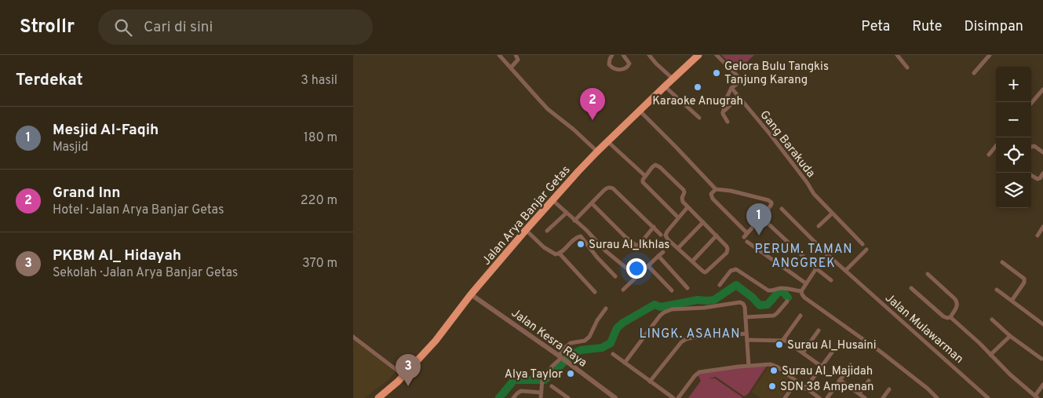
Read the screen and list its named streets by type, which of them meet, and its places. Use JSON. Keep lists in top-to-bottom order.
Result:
{
  "streets": {
    "highway": ["Jalan Arya Banjar Getas"],
    "street": ["Gang Barakuda", "Jalan Mulawarman", "Jalan Kesra Raya"]
  },
  "crossings": [
    ["Jalan Arya Banjar Getas", "Jalan Kesra Raya"]
  ],
  "districts": ["PERUM. TAMAN ANGGREK", "LINGK. ASAHAN"],
  "places": [
    "Gelora Bulu Tangkis Tanjung Karang",
    "Karaoke Anugrah",
    "Surau Al_Ikhlas",
    "Surau Al_Husaini",
    "Surau Al_Majidah",
    "Alya Taylor",
    "SDN 38 Ampenan"
  ],
  "page": {
    "header": "Strollr",
    "search": "Cari di sini",
    "nav": ["Peta", "Rute", "Disimpan"],
    "heading": ["Terdekat", "3 hasil"],
    "map_buttons": ["+", "−"],
    "pins": ["2", "1", "3"],
    "list": [
      {
        "mark": "1",
        "name": "Mesjid Al-Faqih",
        "note": "Masjid",
        "value": "180 m"
      },
      {
        "mark": "2",
        "name": "Grand Inn",
        "note": "Hotel · Jalan Arya Banjar Getas",
        "value": "220 m"
      },
      {
        "mark": "3",
        "name": "PKBM Al_ Hidayah",
        "note": "Sekolah · Jalan Arya Banjar Getas",
        "value": "370 m"
      }
    ]
  }
}
